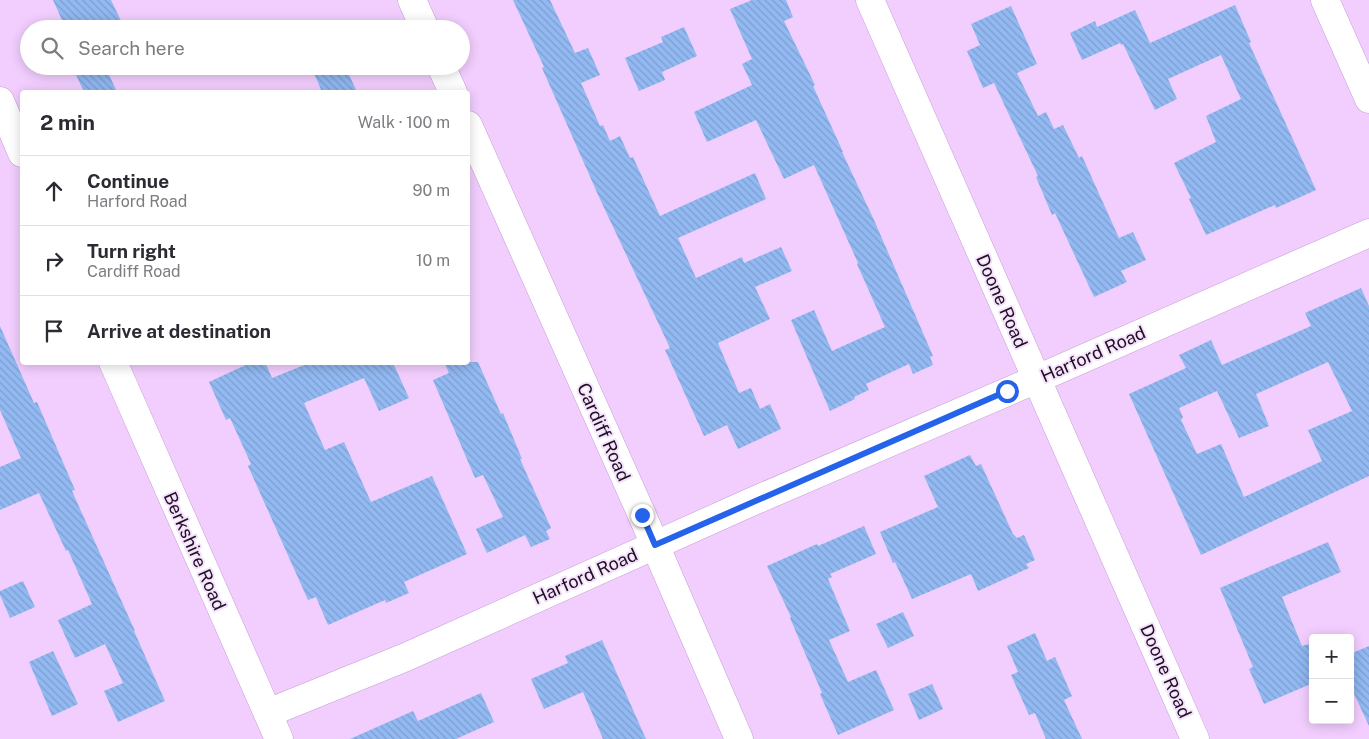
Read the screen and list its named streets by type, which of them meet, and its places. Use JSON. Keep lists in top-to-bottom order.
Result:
{
  "streets": {
    "street": [
      "Doone Road",
      "Harford Road",
      "Cardiff Road",
      "Berkshire Road"
    ]
  },
  "crossings": [
    ["Doone Road", "Harford Road"],
    ["Harford Road", "Cardiff Road"],
    ["Harford Road", "Berkshire Road"]
  ],
  "page": {
    "search": "Search here",
    "heading": ["2 min", "Walk · 100 m"],
    "list": [
      ["Continue", "Harford Road", "90 m"],
      ["Turn right", "Cardiff Road", "10 m"],
      "Arrive at destination"
    ],
    "map_buttons": ["+", "−"]
  }
}
